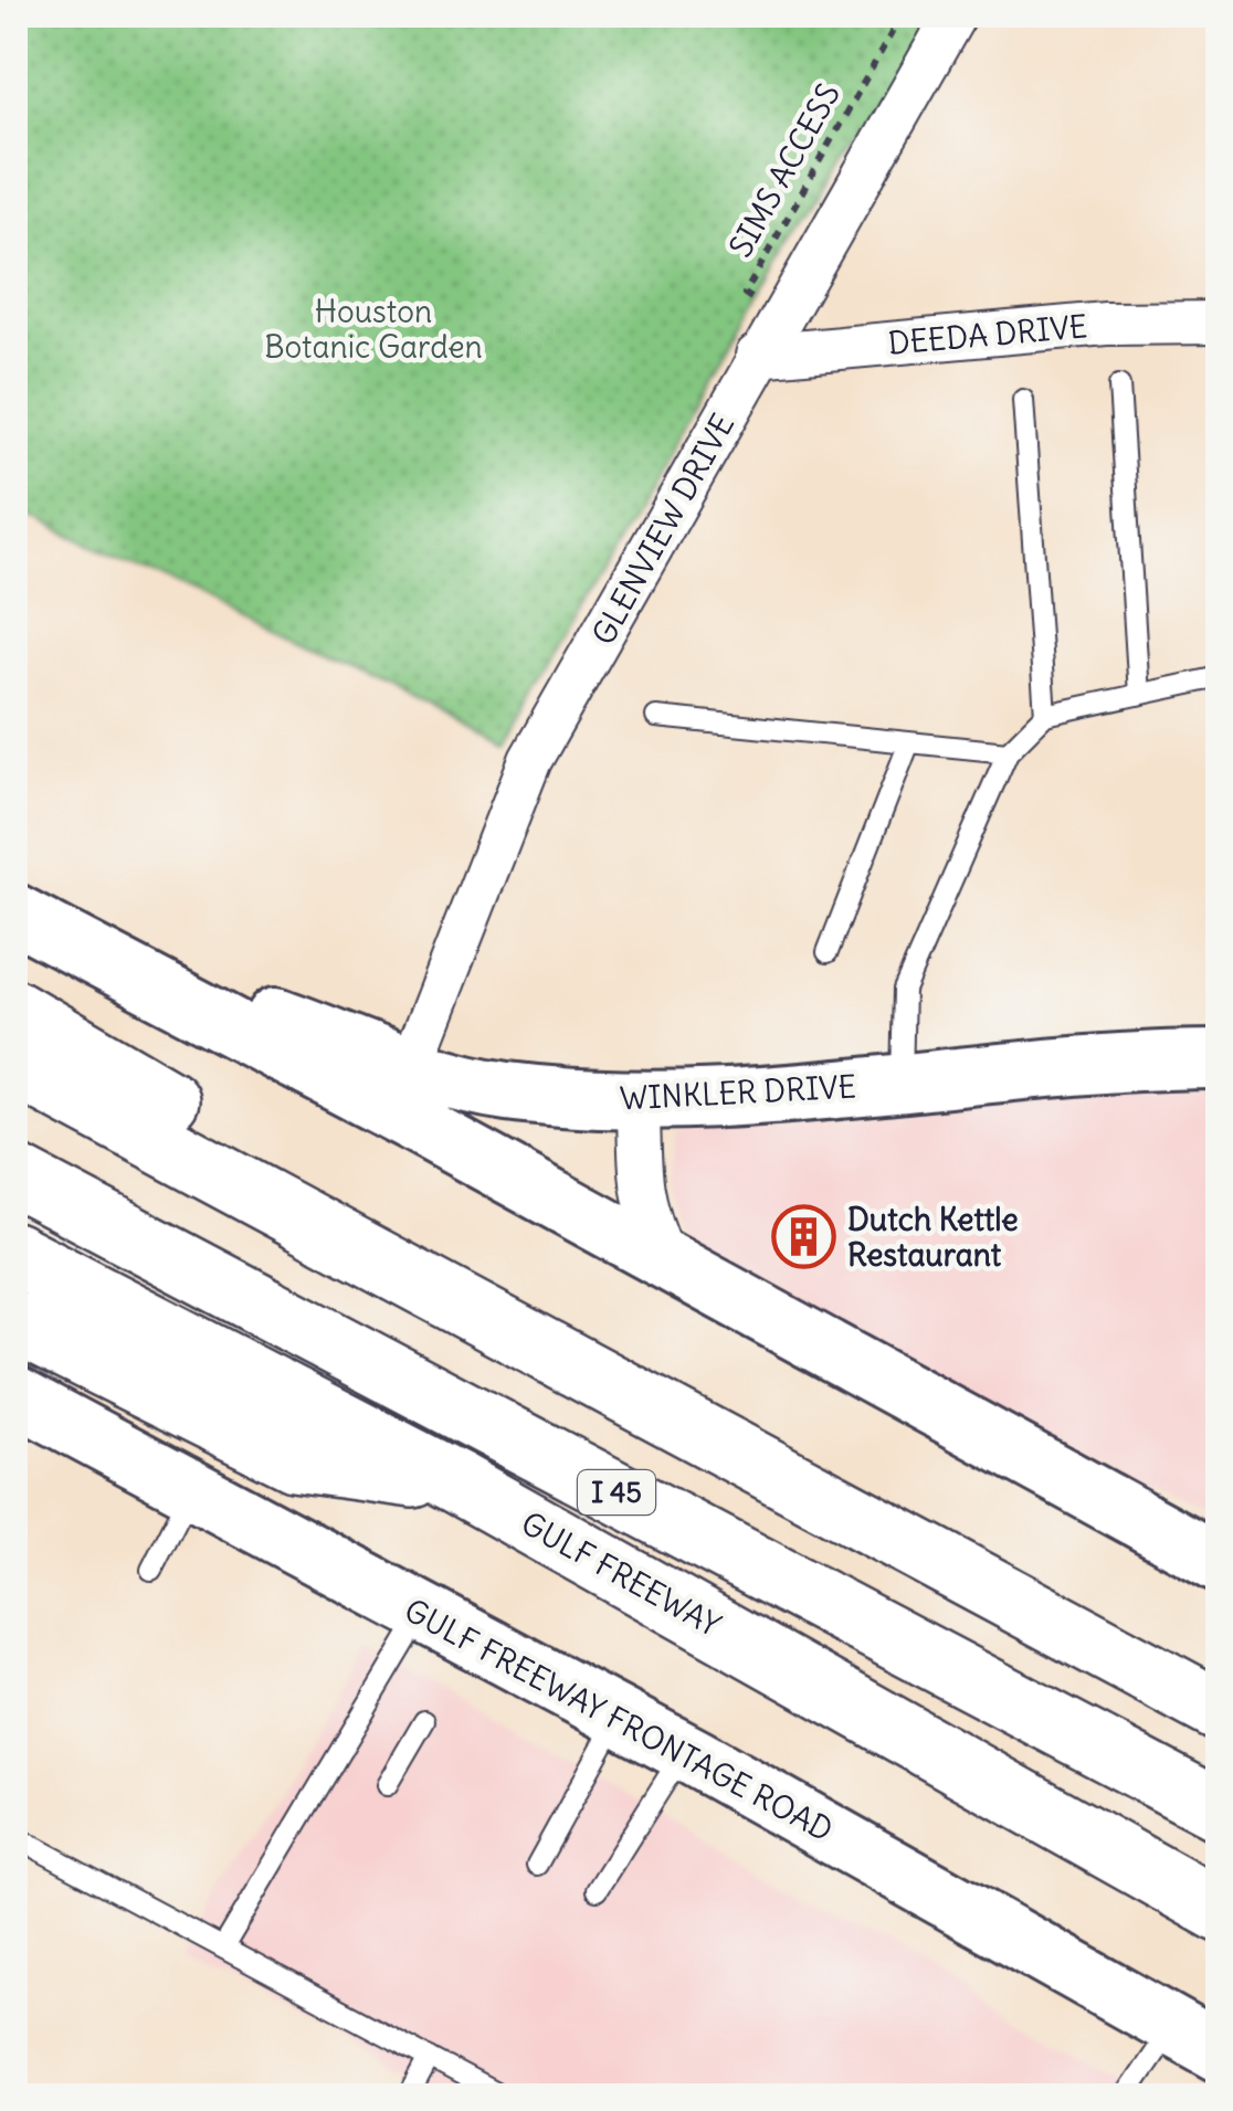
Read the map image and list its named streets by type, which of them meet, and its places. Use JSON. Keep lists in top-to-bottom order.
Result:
{
  "streets": {
    "highway": ["I 45", "GULF FREEWAY"],
    "main road": ["WINKLER DRIVE", "GULF FREEWAY FRONTAGE ROAD"],
    "street": ["DEEDA DRIVE", "GLENVIEW DRIVE"],
    "path": ["SIMS ACCESS"]
  },
  "crossings": [
    ["DEEDA DRIVE", "GLENVIEW DRIVE"],
    ["GLENVIEW DRIVE", "WINKLER DRIVE"]
  ],
  "parks": ["Houston Botanic Garden"],
  "places": {
    "building": ["Dutch Kettle Restaurant"]
  }
}
